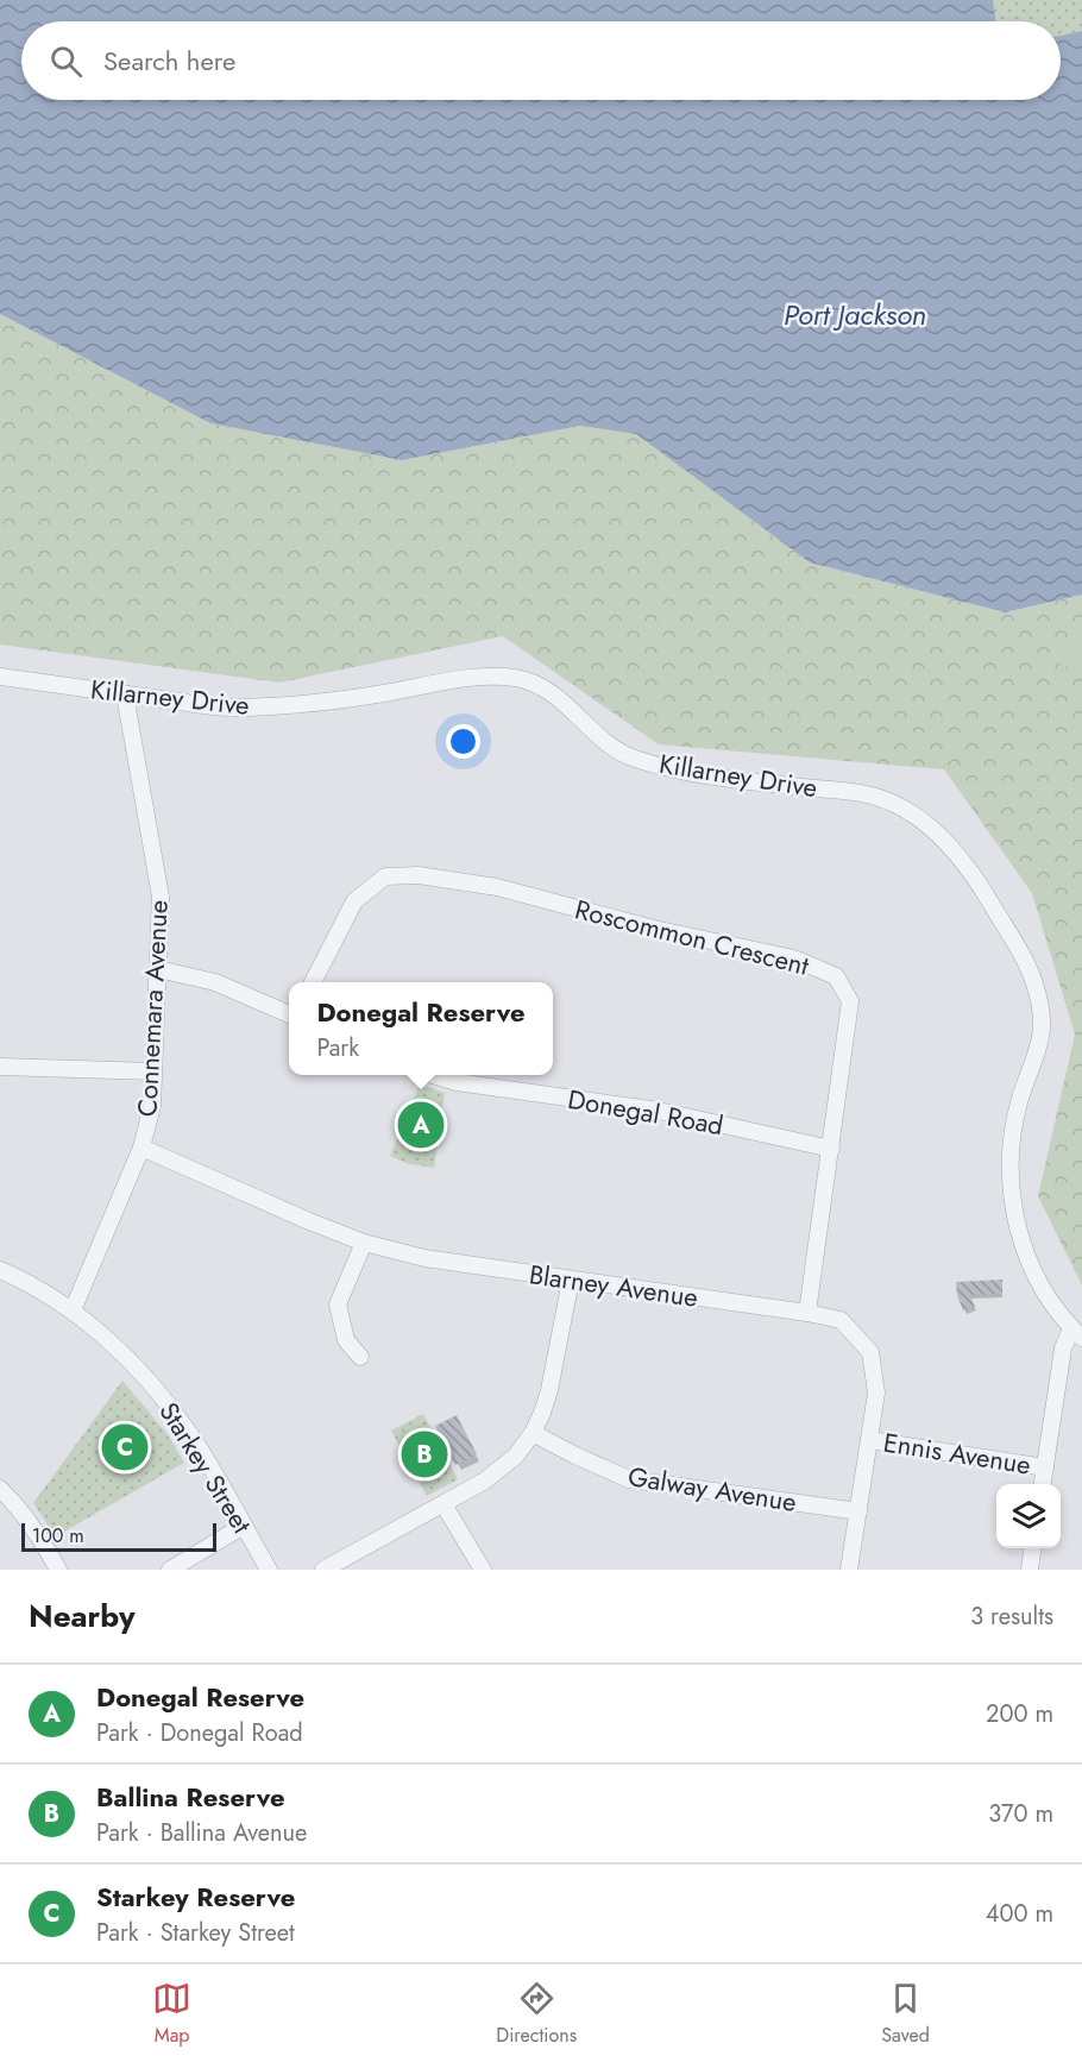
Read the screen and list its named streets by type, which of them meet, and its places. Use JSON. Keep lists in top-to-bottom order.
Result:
{
  "streets": {
    "street": [
      "Killarney Drive",
      "Roscommon Crescent",
      "Connemara Avenue",
      "Donegal Road",
      "Blarney Avenue",
      "Ennis Avenue",
      "Starkey Street",
      "Galway Avenue"
    ]
  },
  "crossings": [
    ["Killarney Drive", "Connemara Avenue"],
    ["Roscommon Crescent", "Donegal Road"],
    ["Roscommon Crescent", "Blarney Avenue"],
    ["Connemara Avenue", "Blarney Avenue"],
    ["Connemara Avenue", "Starkey Street"],
    ["Blarney Avenue", "Ennis Avenue"],
    ["Blarney Avenue", "Galway Avenue"]
  ],
  "water": ["Port Jackson"],
  "scale_bar": "100 m",
  "page": {
    "search": "Search here",
    "popup": ["Donegal Reserve", "Park"],
    "pins": ["A", "C", "B"],
    "scale": "100 m",
    "heading": ["Nearby", "3 results"],
    "list": [
      {
        "mark": "A",
        "name": "Donegal Reserve",
        "note": "Park · Donegal Road",
        "value": "200 m"
      },
      {
        "mark": "B",
        "name": "Ballina Reserve",
        "note": "Park · Ballina Avenue",
        "value": "370 m"
      },
      {
        "mark": "C",
        "name": "Starkey Reserve",
        "note": "Park · Starkey Street",
        "value": "400 m"
      }
    ],
    "nav": ["Map", "Directions", "Saved"]
  }
}
